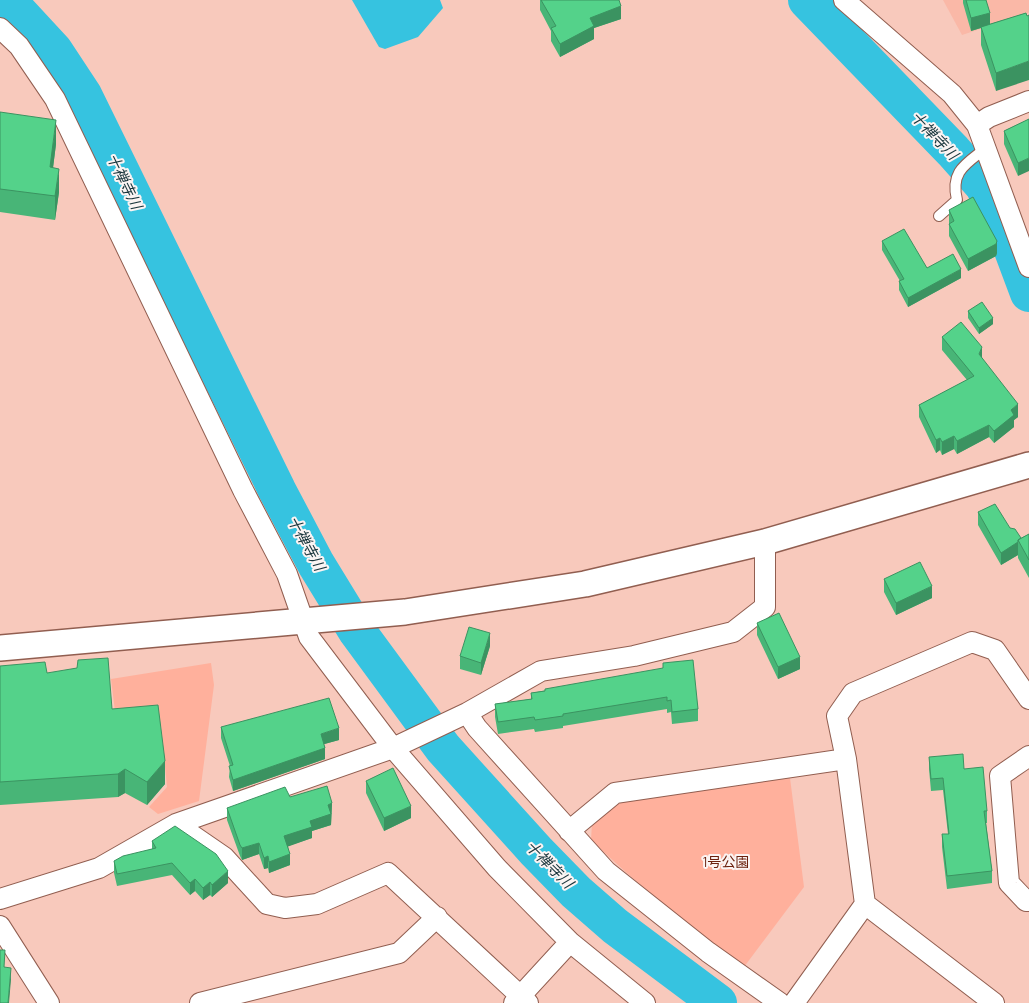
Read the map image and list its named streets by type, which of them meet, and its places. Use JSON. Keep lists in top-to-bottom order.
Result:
{
  "water": ["十禅寺川"],
  "parks": ["1号公園"]
}
